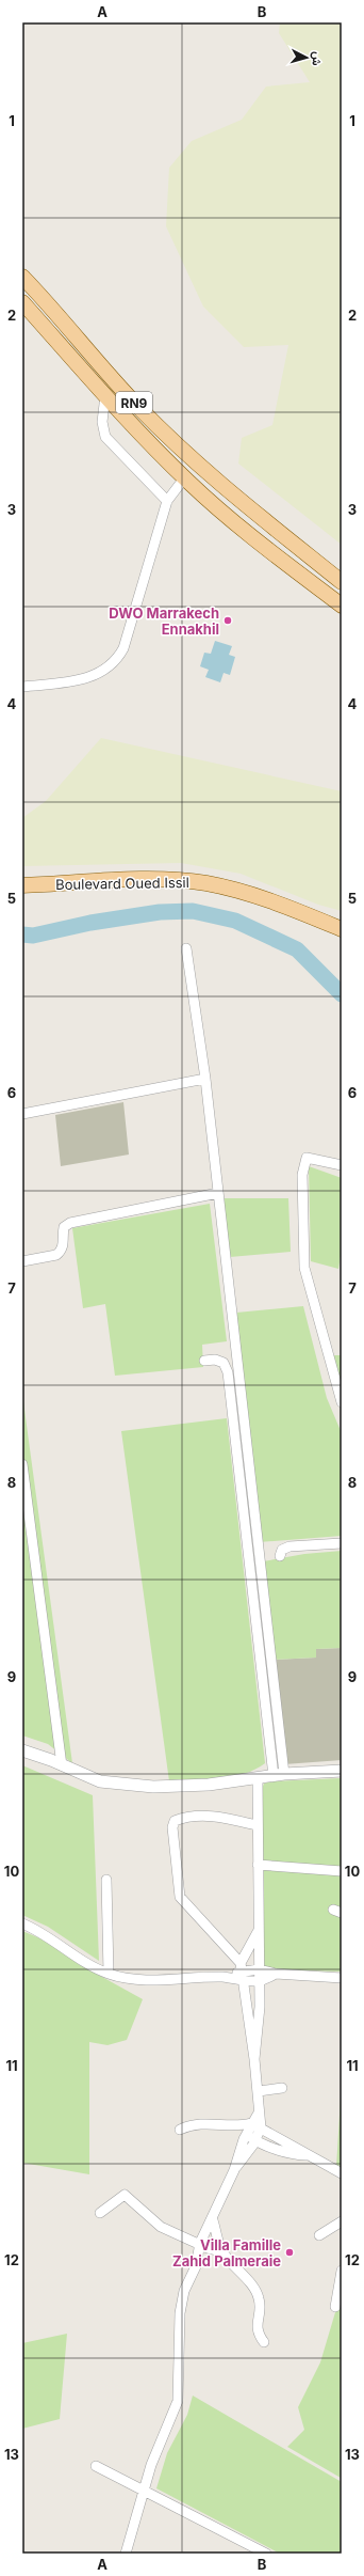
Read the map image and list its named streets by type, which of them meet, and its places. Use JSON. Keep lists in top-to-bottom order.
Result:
{
  "streets": {
    "main road": ["RN9", "Boulevard Oued Issil"]
  },
  "places": ["DWO Marrakech Ennakhil", "Villa Famille Zahid Palmeraie"],
  "north": "right",
  "grid": {
    "columns": ["A", "B"],
    "rows": [
      "1",
      "2",
      "3",
      "4",
      "5",
      "6",
      "7",
      "8",
      "9",
      "10",
      "11",
      "12",
      "13"
    ]
  }
}
